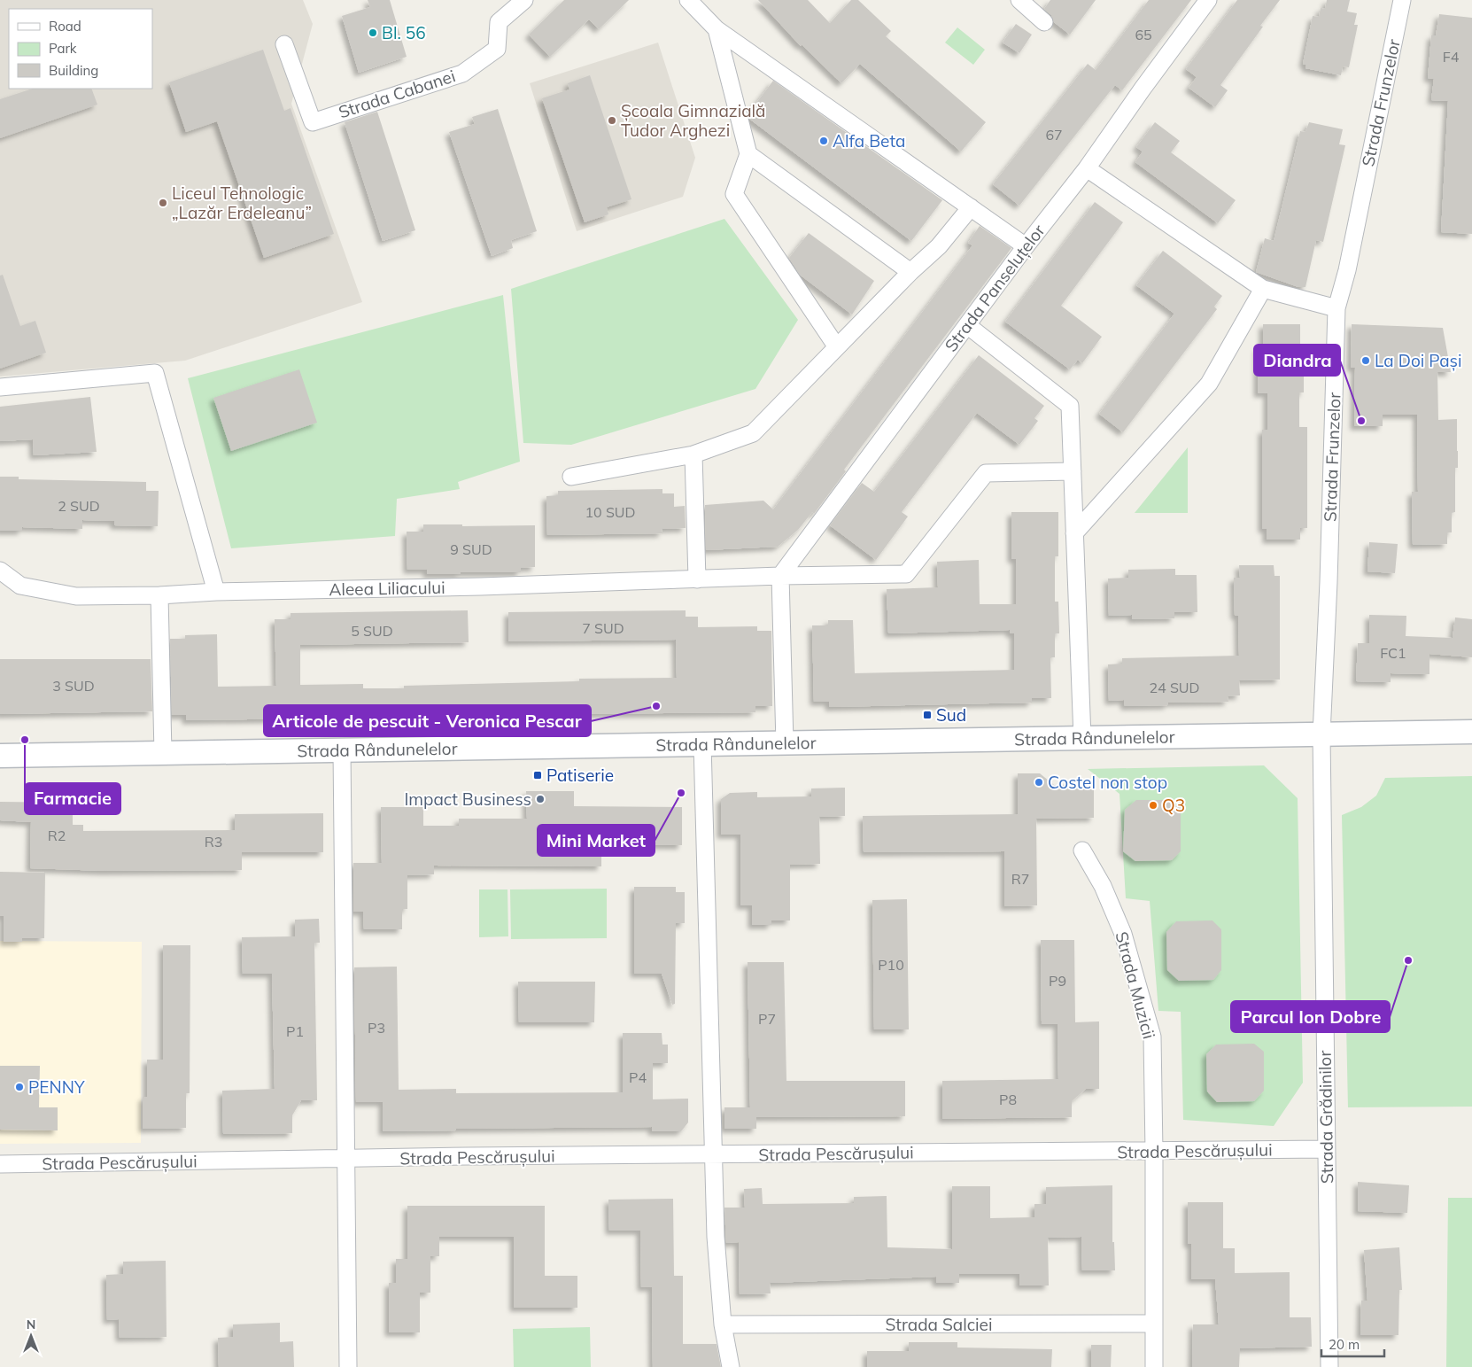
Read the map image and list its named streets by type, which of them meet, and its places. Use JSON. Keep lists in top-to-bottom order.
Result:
{
  "streets": {
    "street": [
      "Strada Cabanei",
      "Strada Frunzelor",
      "Strada Panseluțelor",
      "Aleea Liliacului",
      "Strada Rândunelelor",
      "Strada Muzicii",
      "Strada Grădinilor",
      "Strada Pescărușului",
      "Strada Salciei"
    ]
  },
  "crossings": [
    ["Strada Frunzelor", "Strada Rândunelelor"],
    ["Strada Frunzelor", "Strada Grădinilor"],
    ["Strada Panseluțelor", "Aleea Liliacului"],
    ["Strada Rândunelelor", "Strada Grădinilor"],
    ["Strada Muzicii", "Strada Pescărușului"],
    ["Strada Muzicii", "Strada Salciei"],
    ["Strada Grădinilor", "Strada Pescărușului"]
  ],
  "places": {
    "other": [
      "Bl. 56",
      "Școala Gimnazială Tudor Arghezi",
      "Alfa Beta",
      "Liceul Tehnologic „Lazăr Erdeleanu”",
      "La Doi Pași",
      "Diandra",
      "Articole de pescuit - Veronica Pescar",
      "Farmacie",
      "Costel non stop",
      "Mini Market",
      "Impact Business",
      "Q3",
      "Parcul Ion Dobre",
      "PENNY"
    ],
    "transit": ["Sud", "Patiserie"]
  },
  "house_numbers": [
    "65",
    "F4",
    "67",
    "2 SUD",
    "10 SUD",
    "9 SUD",
    "7 SUD",
    "5 SUD",
    "FC1",
    "3 SUD",
    "24 SUD",
    "R2",
    "R3",
    "R7",
    "P10",
    "P9",
    "P7",
    "P3",
    "P1",
    "P4",
    "P8"
  ],
  "legend": ["Road", "Park", "Building"],
  "scale_bar": "20 m",
  "north": "top"
}
